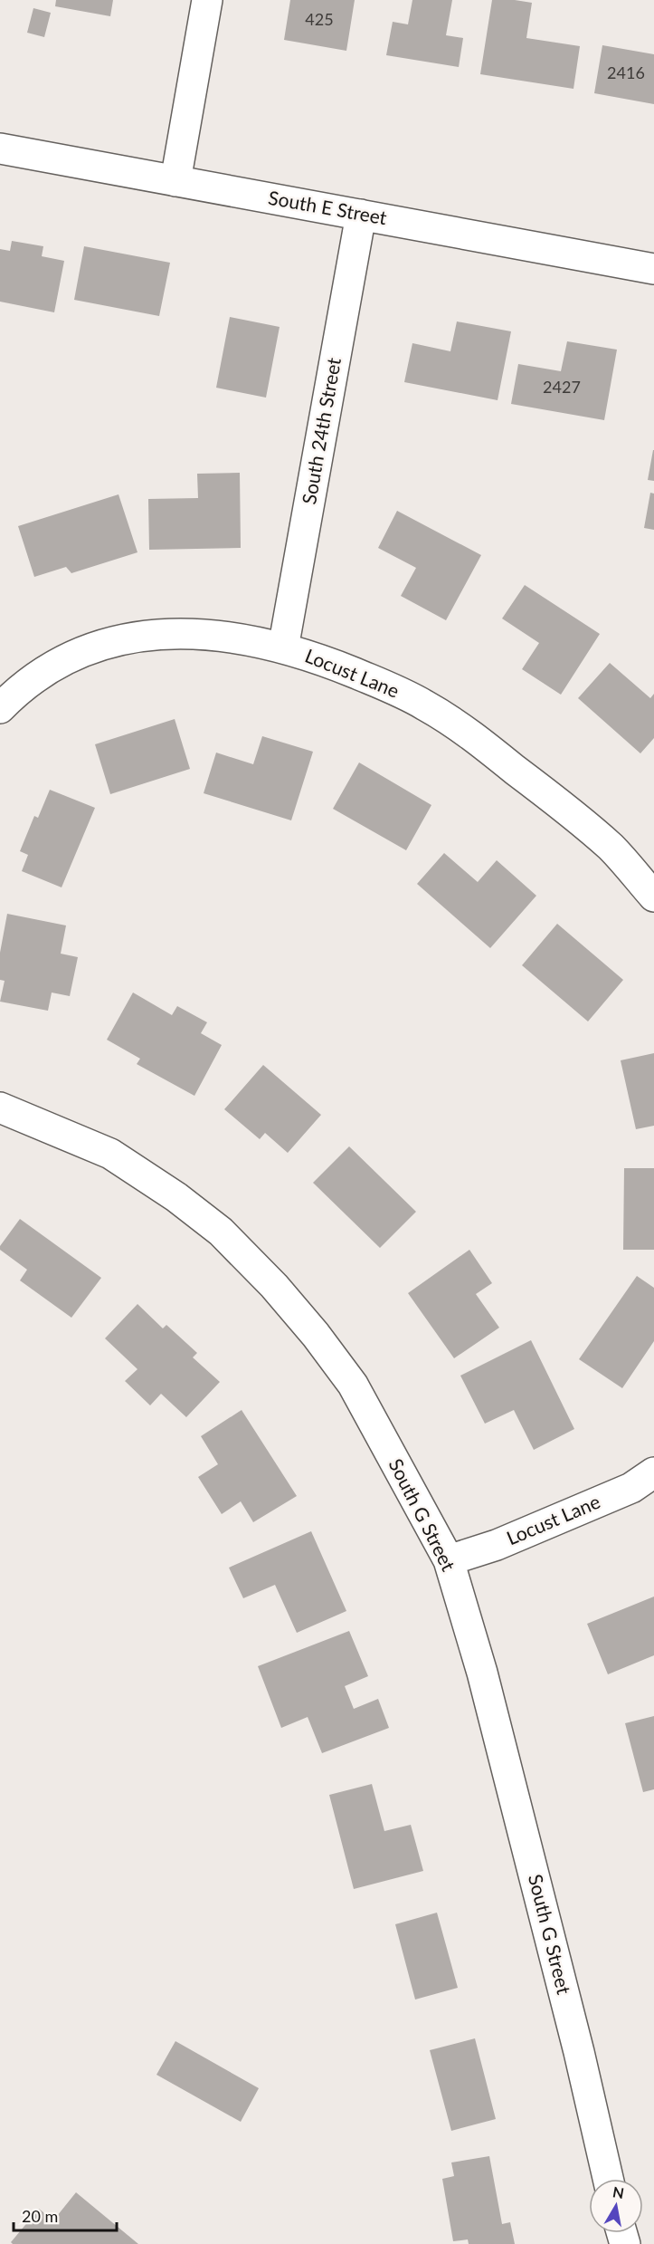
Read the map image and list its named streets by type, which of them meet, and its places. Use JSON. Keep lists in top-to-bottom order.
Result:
{
  "streets": {
    "street": [
      "South E Street",
      "South 24th Street",
      "Locust Lane",
      "South G Street"
    ]
  },
  "crossings": [
    ["South E Street", "South 24th Street"],
    ["South 24th Street", "Locust Lane"],
    ["Locust Lane", "South G Street"]
  ],
  "house_numbers": ["425", "2416", "2427"],
  "scale_bar": "20 m",
  "north": "top"
}
